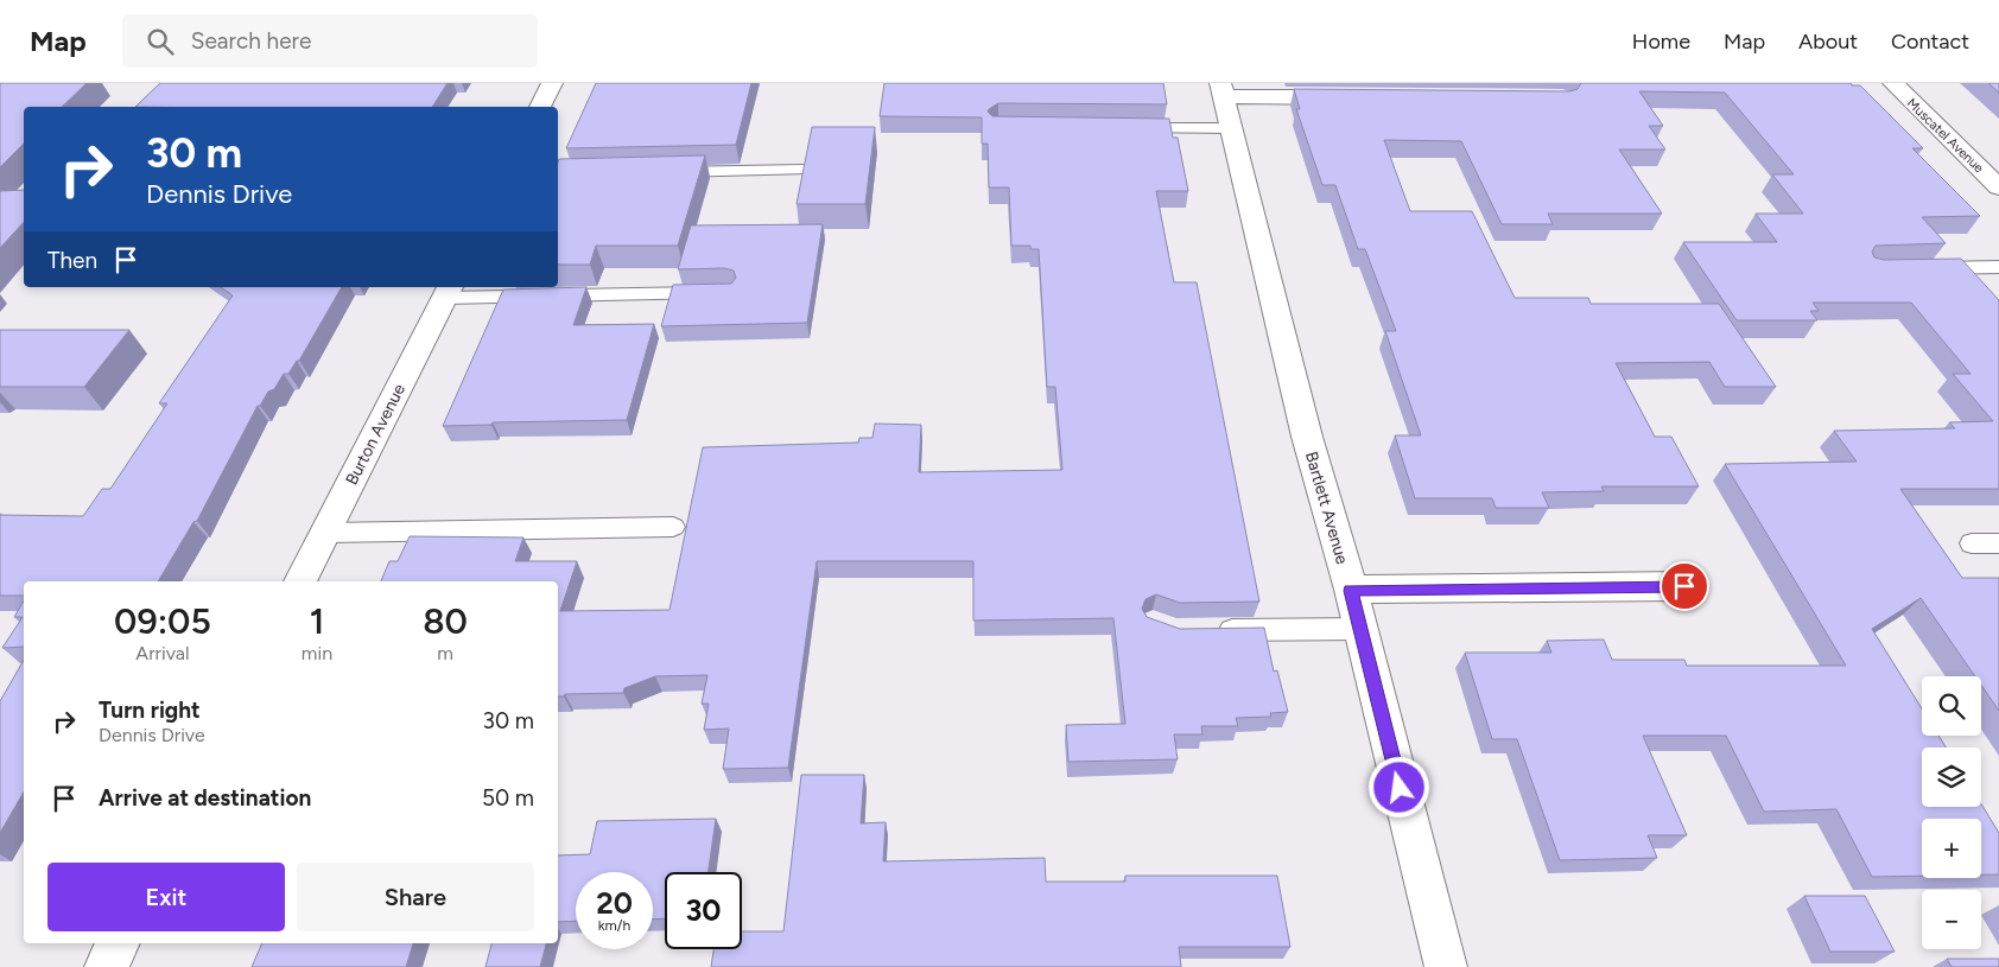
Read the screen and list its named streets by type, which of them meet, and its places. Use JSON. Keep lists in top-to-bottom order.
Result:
{
  "streets": {
    "street": ["Muscatel Avenue", "Burton Avenue", "Bartlett Avenue"]
  },
  "page": {
    "header": "Map",
    "search": "Search here",
    "nav": [
      "Home",
      "Map",
      "About",
      "Contact"
    ],
    "turn": ["30 m", "Dennis Drive"],
    "then": "Then",
    "eta": [
      "09:05",
      "Arrival",
      "1",
      "min",
      "80",
      "m"
    ],
    "map_buttons": ["+", "−"],
    "list": [
      {
        "name": "Turn right",
        "note": "Dennis Drive",
        "value": "30 m"
      },
      {
        "name": "Arrive at destination",
        "value": "50 m"
      }
    ],
    "buttons": ["Exit", "Share"],
    "speed": "20 km/h",
    "limit": "30"
  }
}
